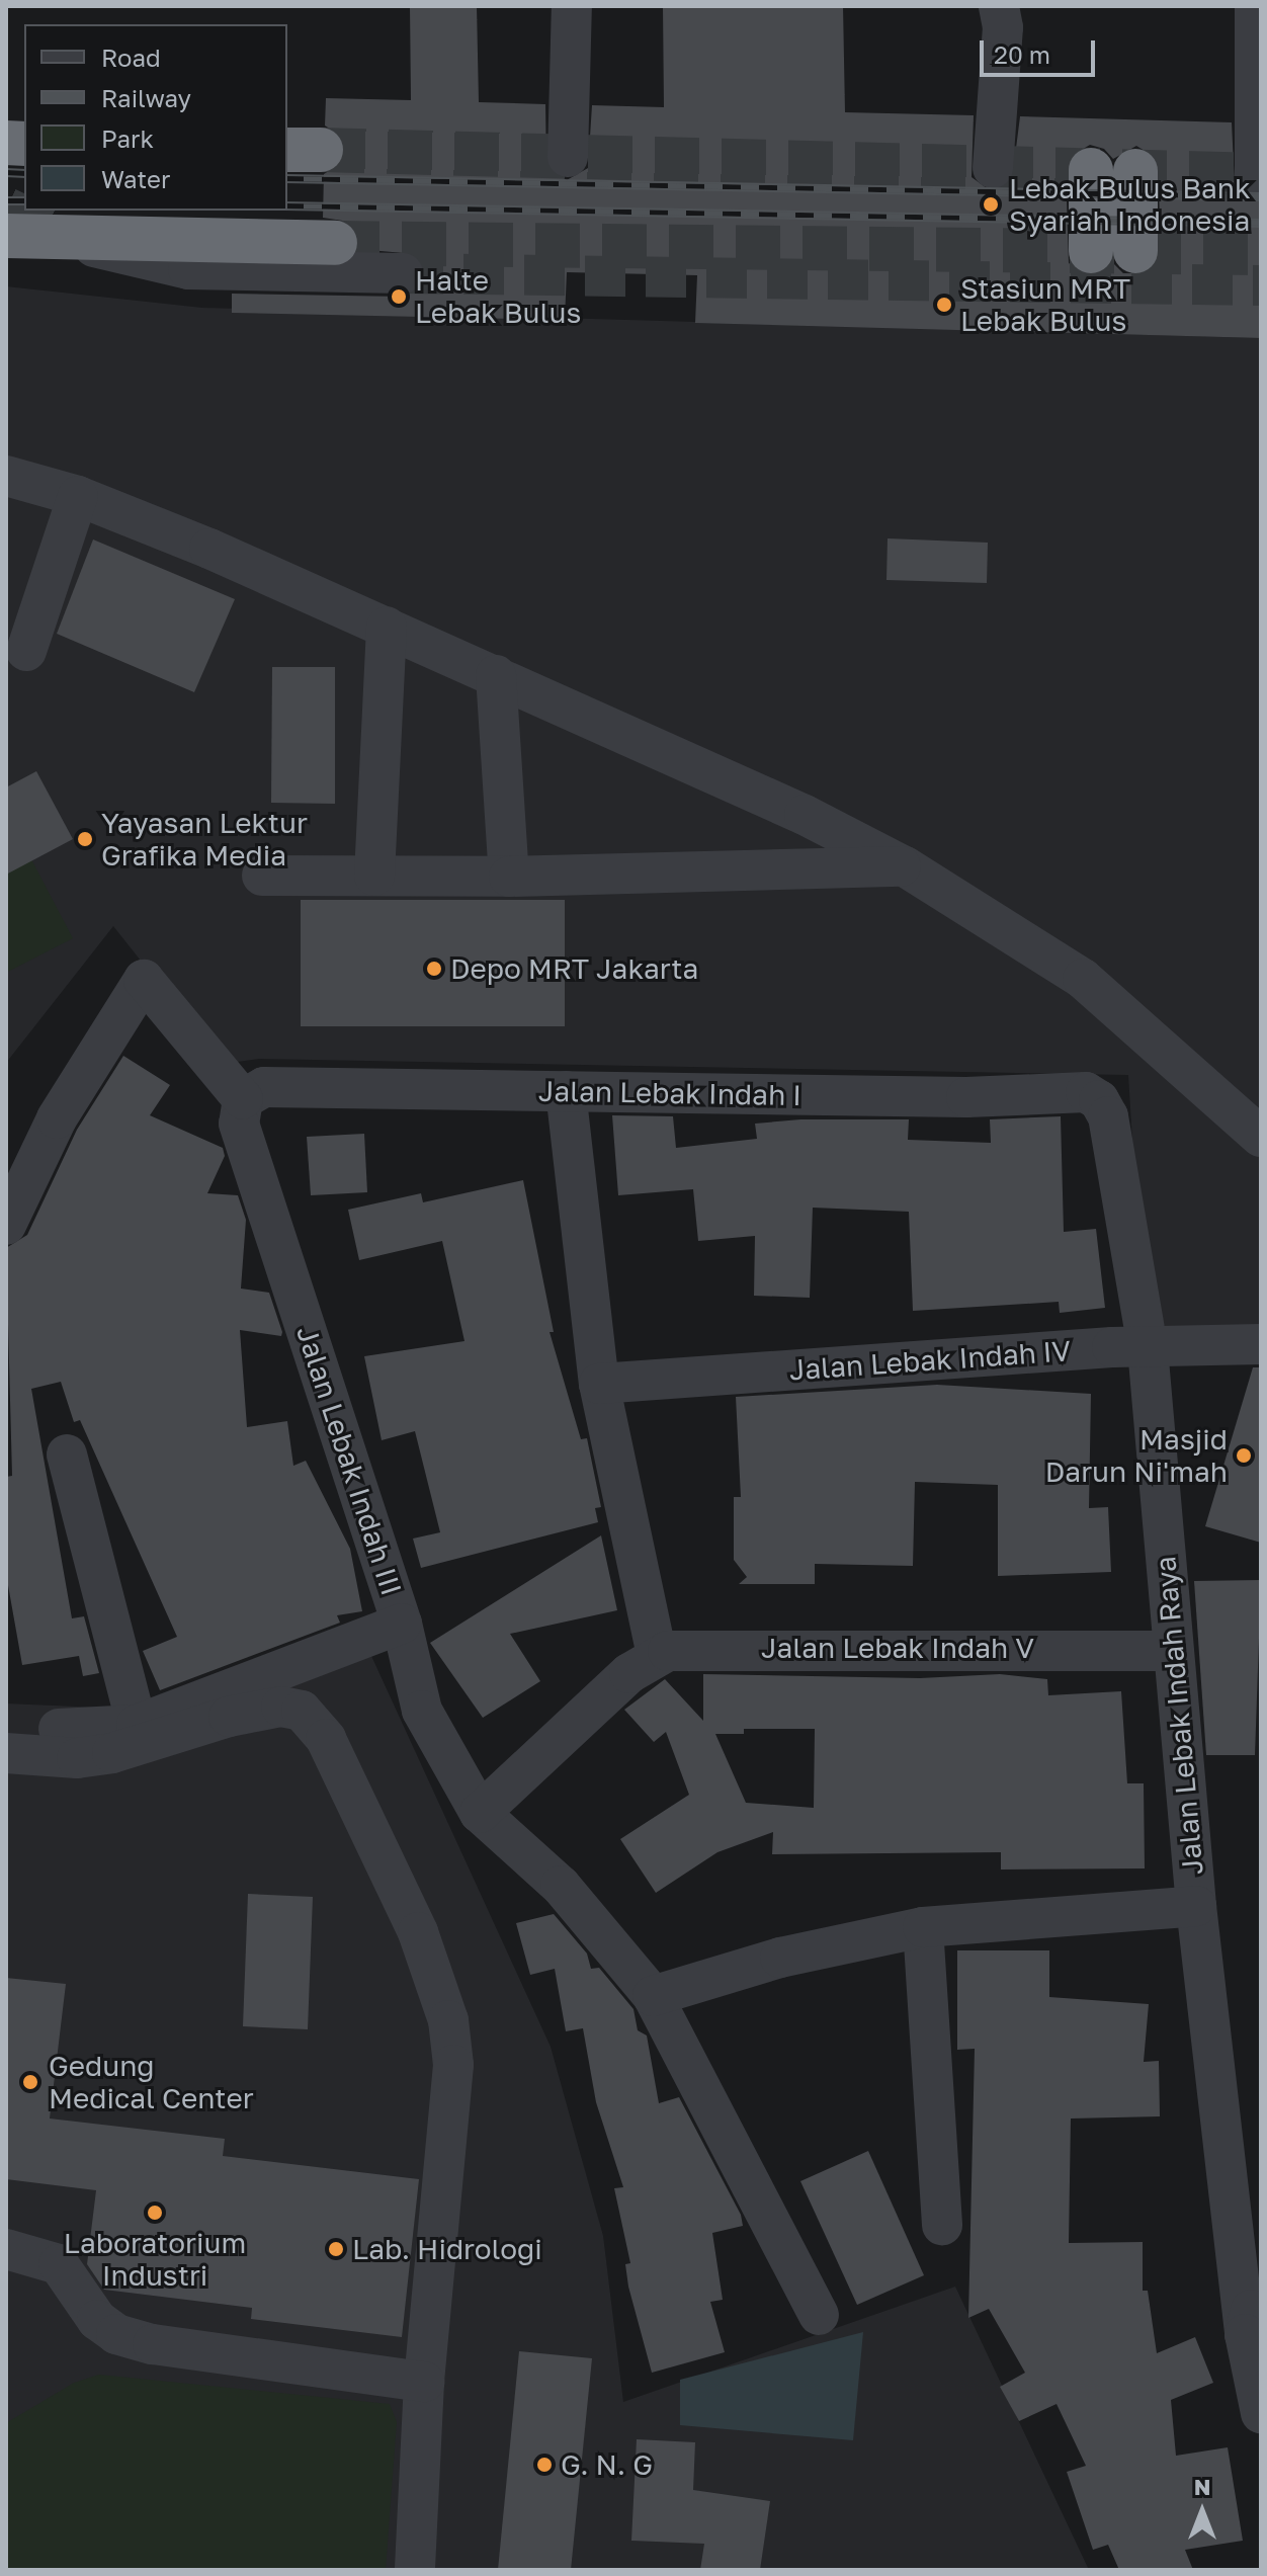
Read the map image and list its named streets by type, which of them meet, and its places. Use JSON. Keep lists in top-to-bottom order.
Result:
{
  "streets": {
    "street": [
      "Jalan Lebak Indah I",
      "Jalan Lebak Indah IV",
      "Jalan Lebak Indah III",
      "Jalan Lebak Indah V",
      "Jalan Lebak Indah Raya"
    ]
  },
  "crossings": [
    ["Jalan Lebak Indah I", "Jalan Lebak Indah III"],
    ["Jalan Lebak Indah I", "Jalan Lebak Indah Raya"],
    ["Jalan Lebak Indah IV", "Jalan Lebak Indah Raya"],
    ["Jalan Lebak Indah V", "Jalan Lebak Indah Raya"]
  ],
  "places": [
    "Lebak Bulus Bank Syariah Indonesia",
    "Halte Lebak Bulus",
    "Stasiun MRT Lebak Bulus",
    "Yayasan Lektur Grafika Media",
    "Depo MRT Jakarta",
    "Masjid Darun Ni'mah",
    "Gedung Medical Center",
    "Laboratorium Industri",
    "Lab. Hidrologi",
    "G. N. G"
  ],
  "legend": [
    "Road",
    "Railway",
    "Park",
    "Water"
  ],
  "scale_bar": "20 m",
  "north": "top"
}
